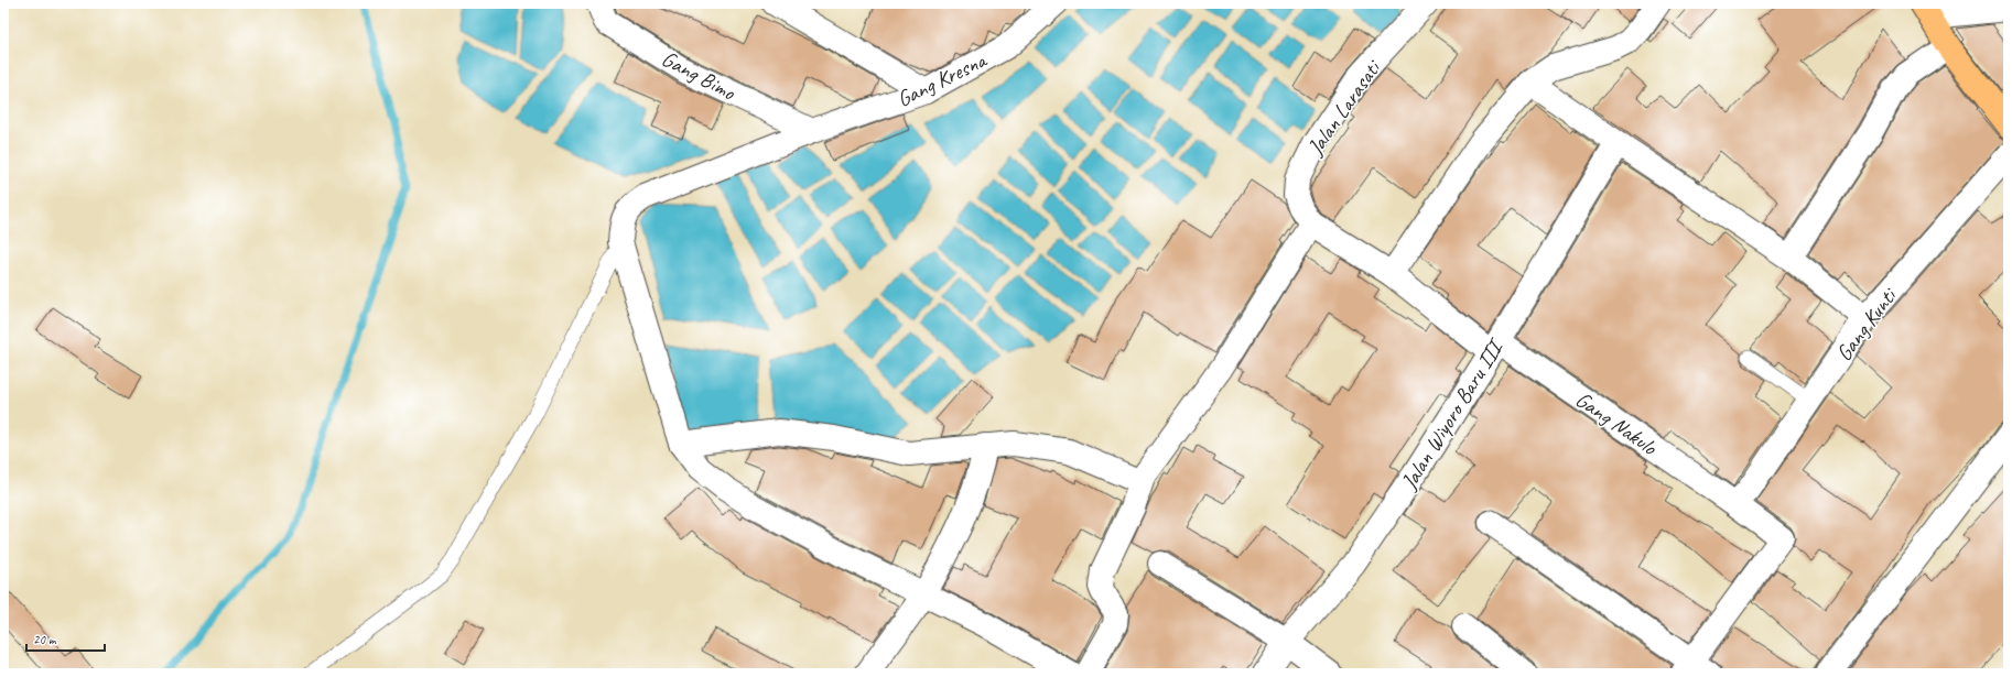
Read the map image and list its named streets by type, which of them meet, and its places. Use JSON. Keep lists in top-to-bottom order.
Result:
{
  "streets": {
    "street": [
      "Gang Bimo",
      "Gang Kresna",
      "Jalan Larasati",
      "Gang Kunti",
      "Jalan Wiyoro Baru III",
      "Gang Nakulo"
    ]
  },
  "crossings": [
    ["Gang Bimo", "Gang Kresna"],
    ["Jalan Larasati", "Gang Nakulo"],
    ["Gang Kunti", "Gang Nakulo"],
    ["Jalan Wiyoro Baru III", "Gang Nakulo"]
  ],
  "scale_bar": "20 m"
}
